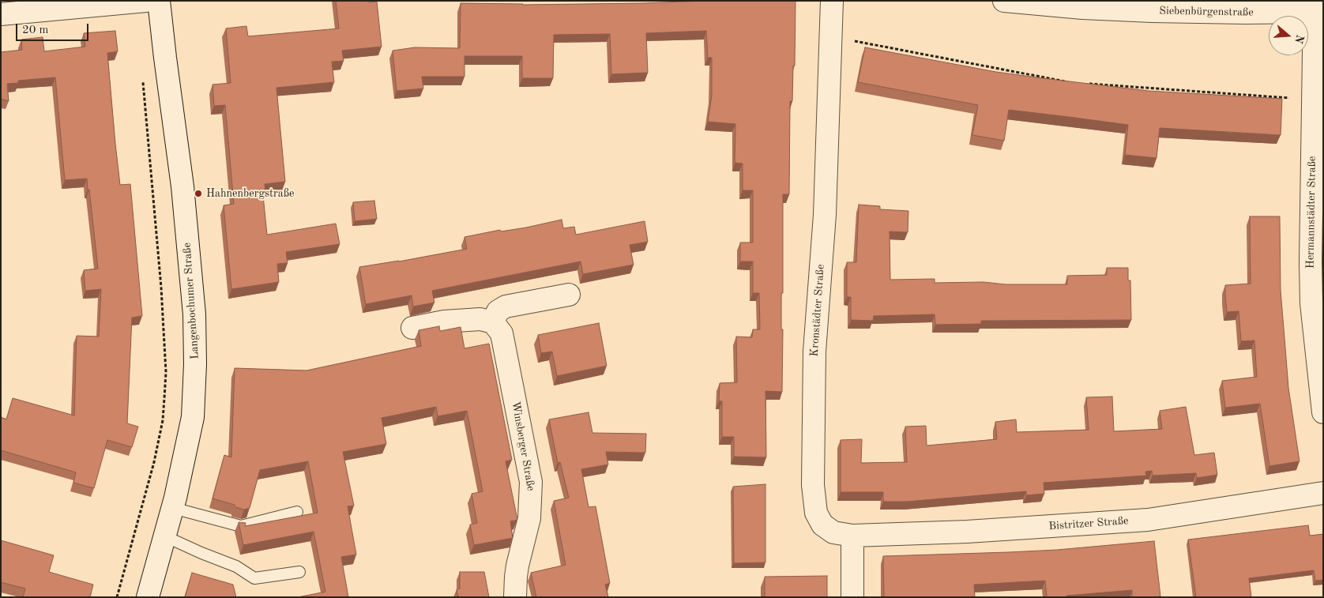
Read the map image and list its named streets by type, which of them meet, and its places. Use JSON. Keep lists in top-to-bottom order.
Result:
{
  "streets": {
    "street": [
      "Siebenbürgenstraße",
      "Hermannstädter Straße",
      "Langenbochumer Straße",
      "Kronstädter Straße",
      "Winsberger Straße",
      "Bistritzer Straße"
    ]
  },
  "crossings": [
    ["Siebenbürgenstraße", "Hermannstädter Straße"],
    ["Kronstädter Straße", "Bistritzer Straße"]
  ],
  "places": ["Hahnenbergstraße"],
  "scale_bar": "20 m",
  "north": "right"
}
